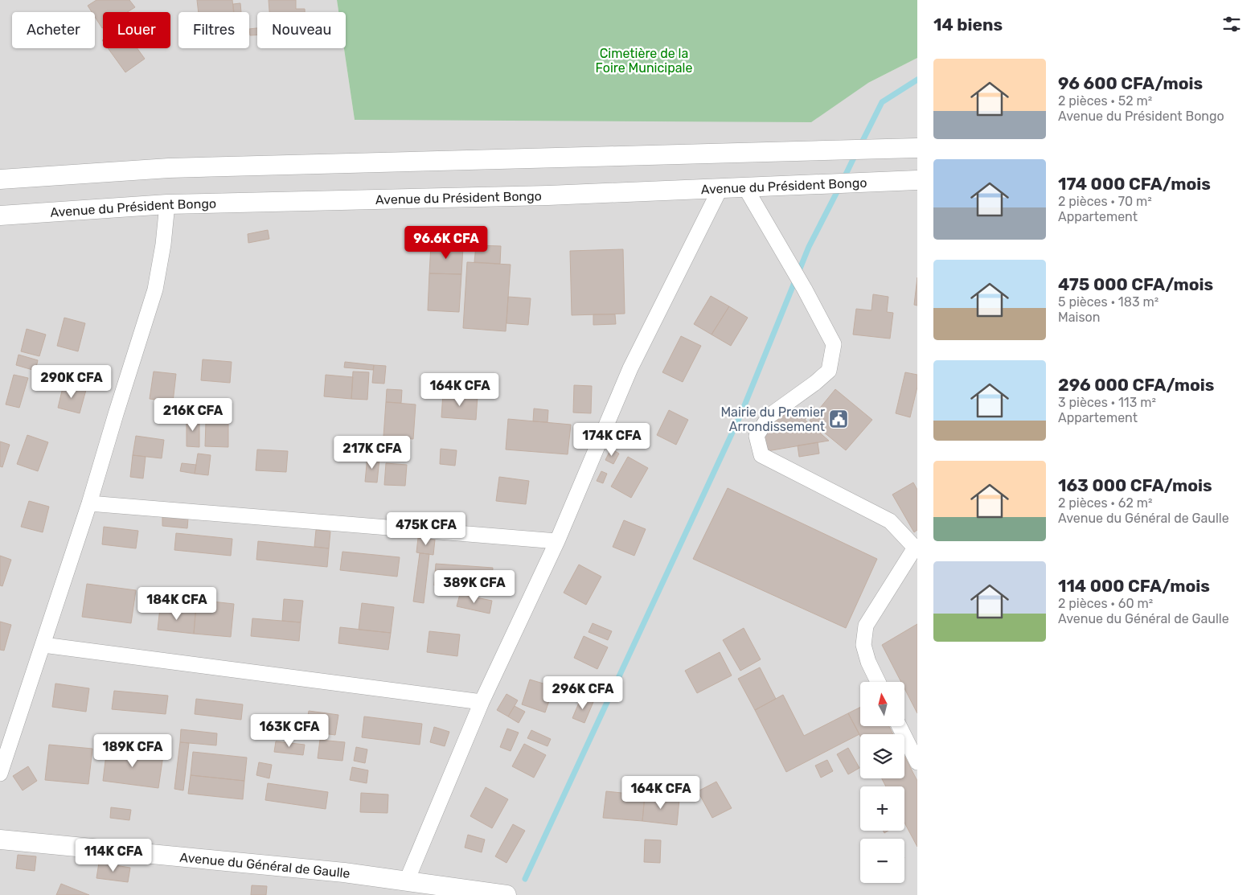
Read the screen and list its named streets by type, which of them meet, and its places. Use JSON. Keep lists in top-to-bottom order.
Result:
{
  "streets": {
    "street": ["Avenue du Président Bongo", "Avenue du Général de Gaulle"]
  },
  "parks": ["Cimetière de la Foire Municipale"],
  "places": {
    "public building": ["Mairie du Premier Arrondissement"]
  },
  "north": "top",
  "page": {
    "heading": "14 biens",
    "chip": [
      "Acheter",
      "Louer",
      "Filtres",
      "Nouveau"
    ],
    "list": [
      {
        "name": "96 600 CFA/mois",
        "note": "2 pièces · 52 m² · Avenue du Président Bongo"
      },
      {
        "name": "174 000 CFA/mois",
        "note": "2 pièces · 70 m² · Appartement"
      },
      {
        "name": "475 000 CFA/mois",
        "note": "5 pièces · 183 m² · Maison"
      },
      {
        "name": "296 000 CFA/mois",
        "note": "3 pièces · 113 m² · Appartement"
      },
      {
        "name": "163 000 CFA/mois",
        "note": "2 pièces · 62 m² · Avenue du Général de Gaulle"
      },
      {
        "name": "114 000 CFA/mois",
        "note": "2 pièces · 60 m² · Avenue du Général de Gaulle"
      }
    ],
    "price": [
      "96.6K CFA",
      "290K CFA",
      "164K CFA",
      "216K CFA",
      "174K CFA",
      "217K CFA",
      "475K CFA",
      "389K CFA",
      "184K CFA",
      "296K CFA",
      "163K CFA",
      "189K CFA",
      "164K CFA",
      "114K CFA"
    ],
    "map_buttons": ["+", "−"]
  }
}
